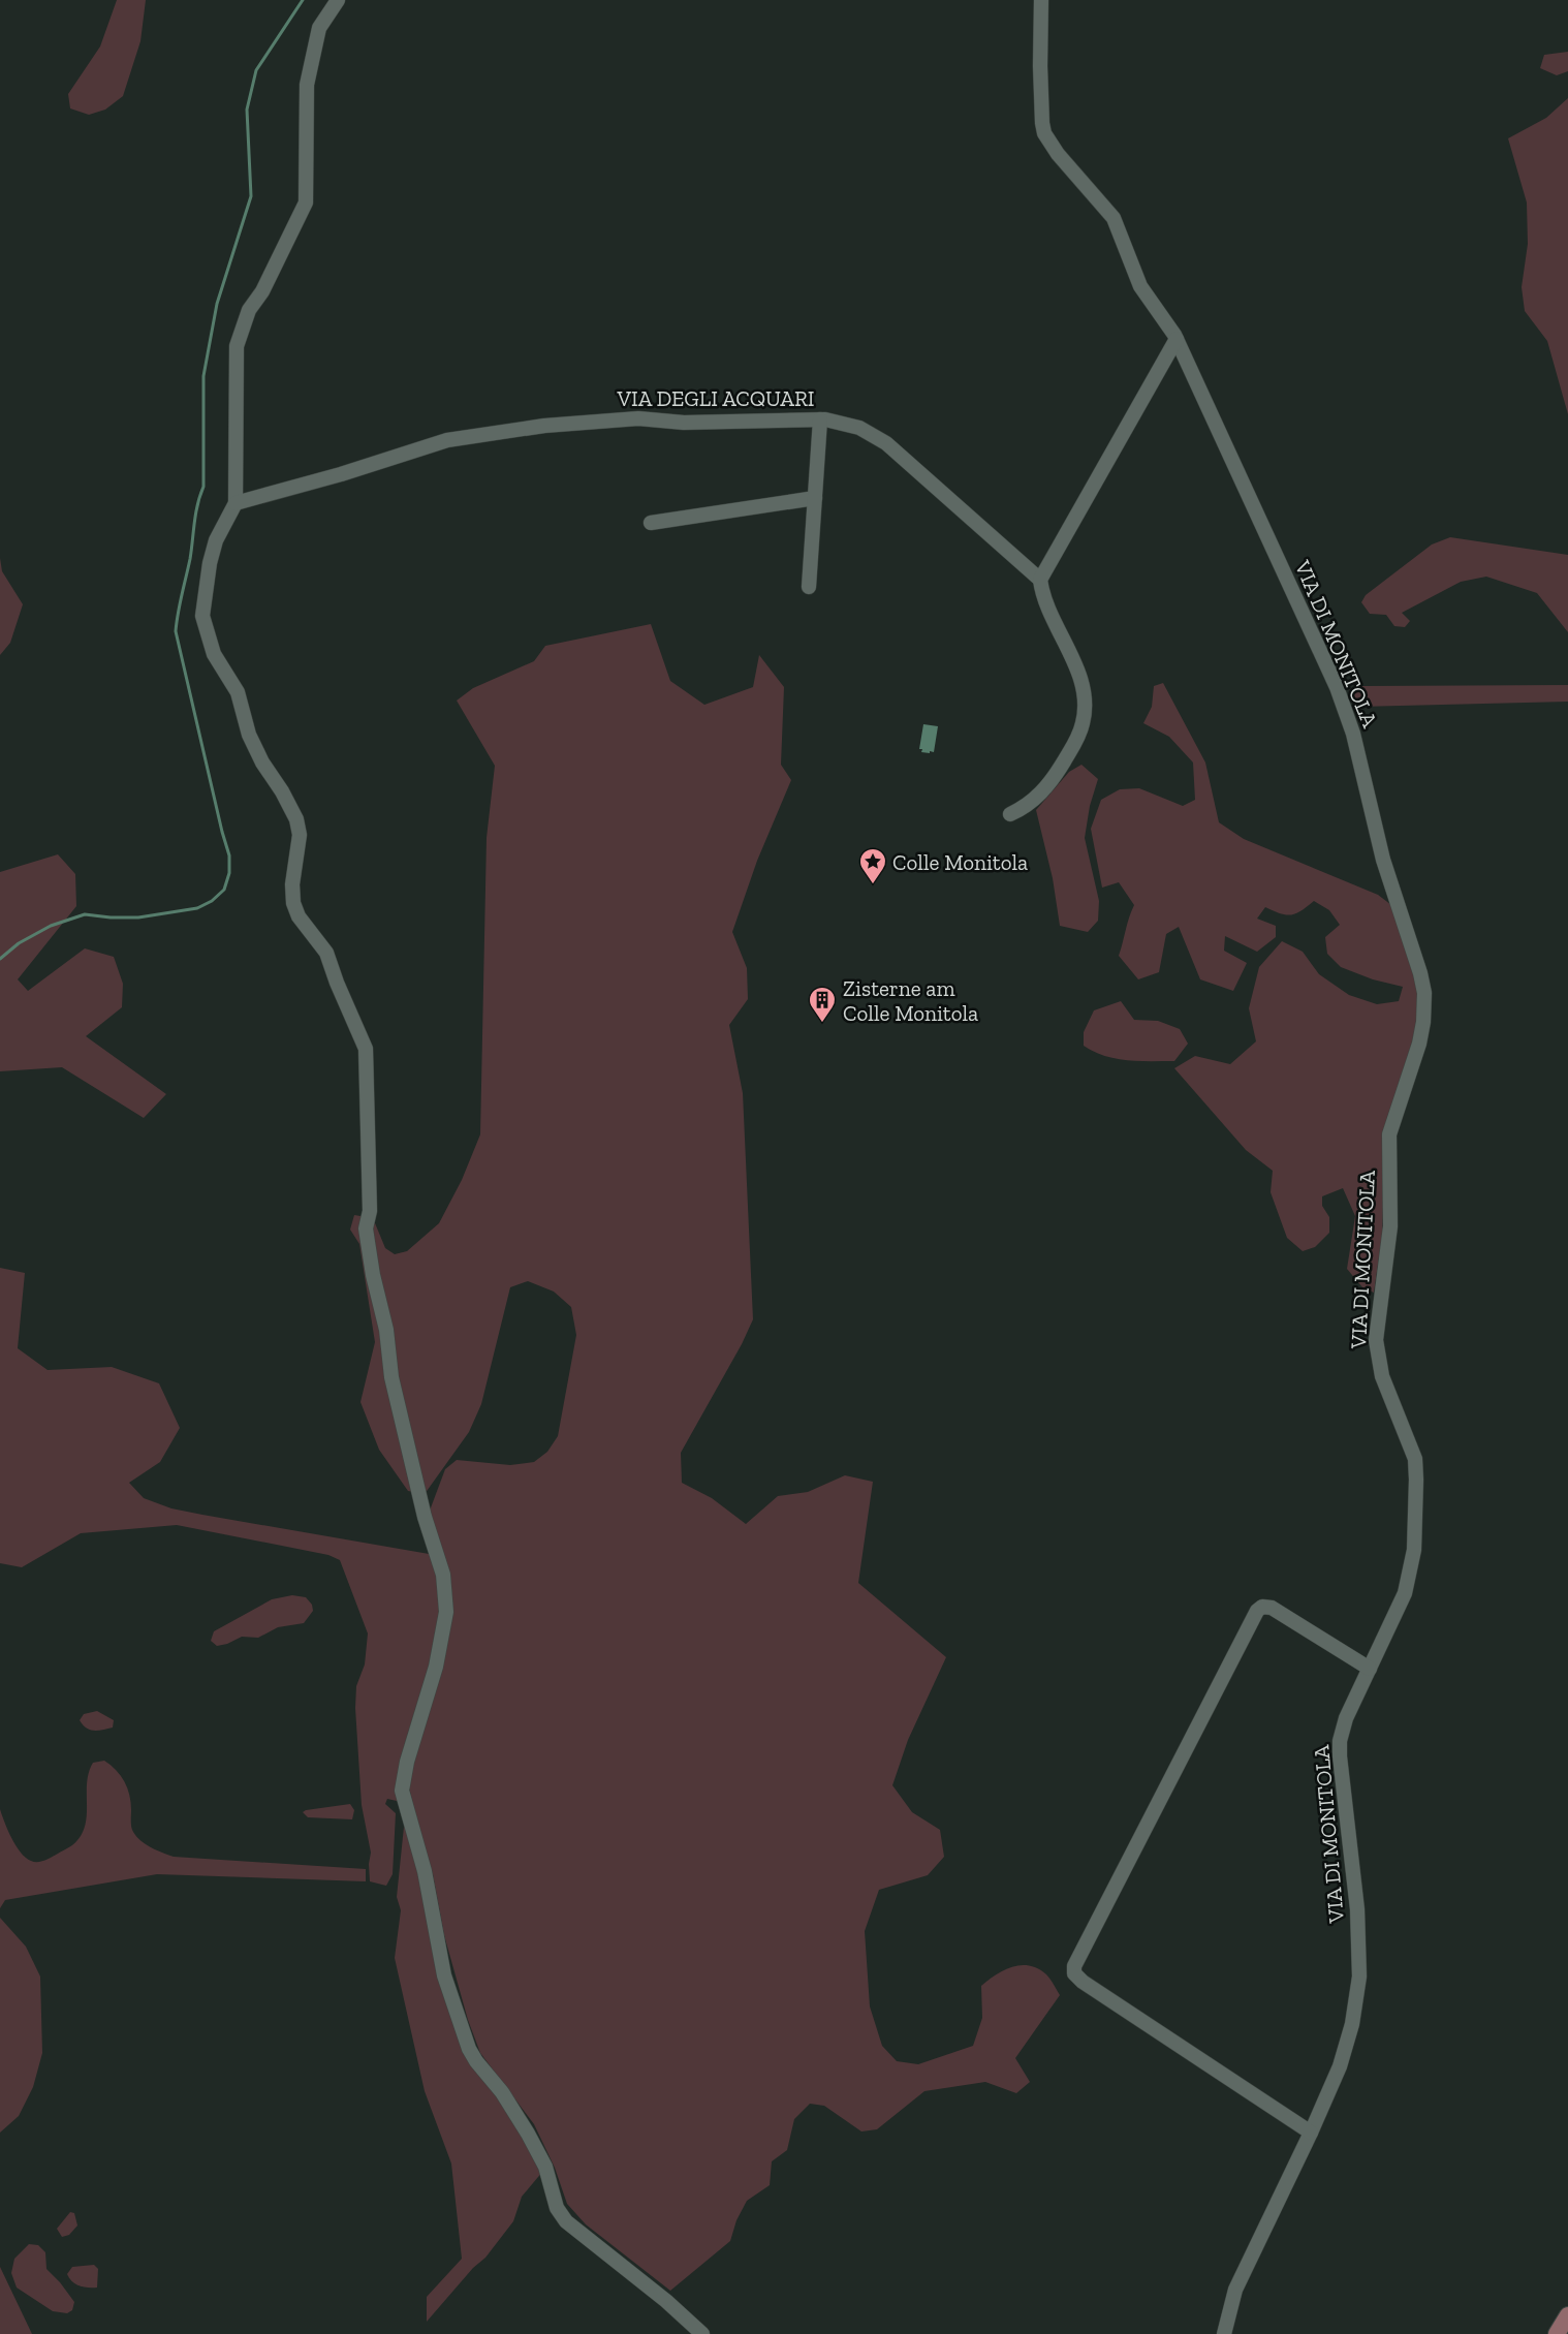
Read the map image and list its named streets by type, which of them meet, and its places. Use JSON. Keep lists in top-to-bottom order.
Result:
{
  "streets": {
    "street": ["VIA DEGLI ACQUARI", "VIA DI MONITOLA"]
  },
  "places": {
    "place": ["Colle Monitola"],
    "building": ["Zisterne am Colle Monitola"]
  }
}
